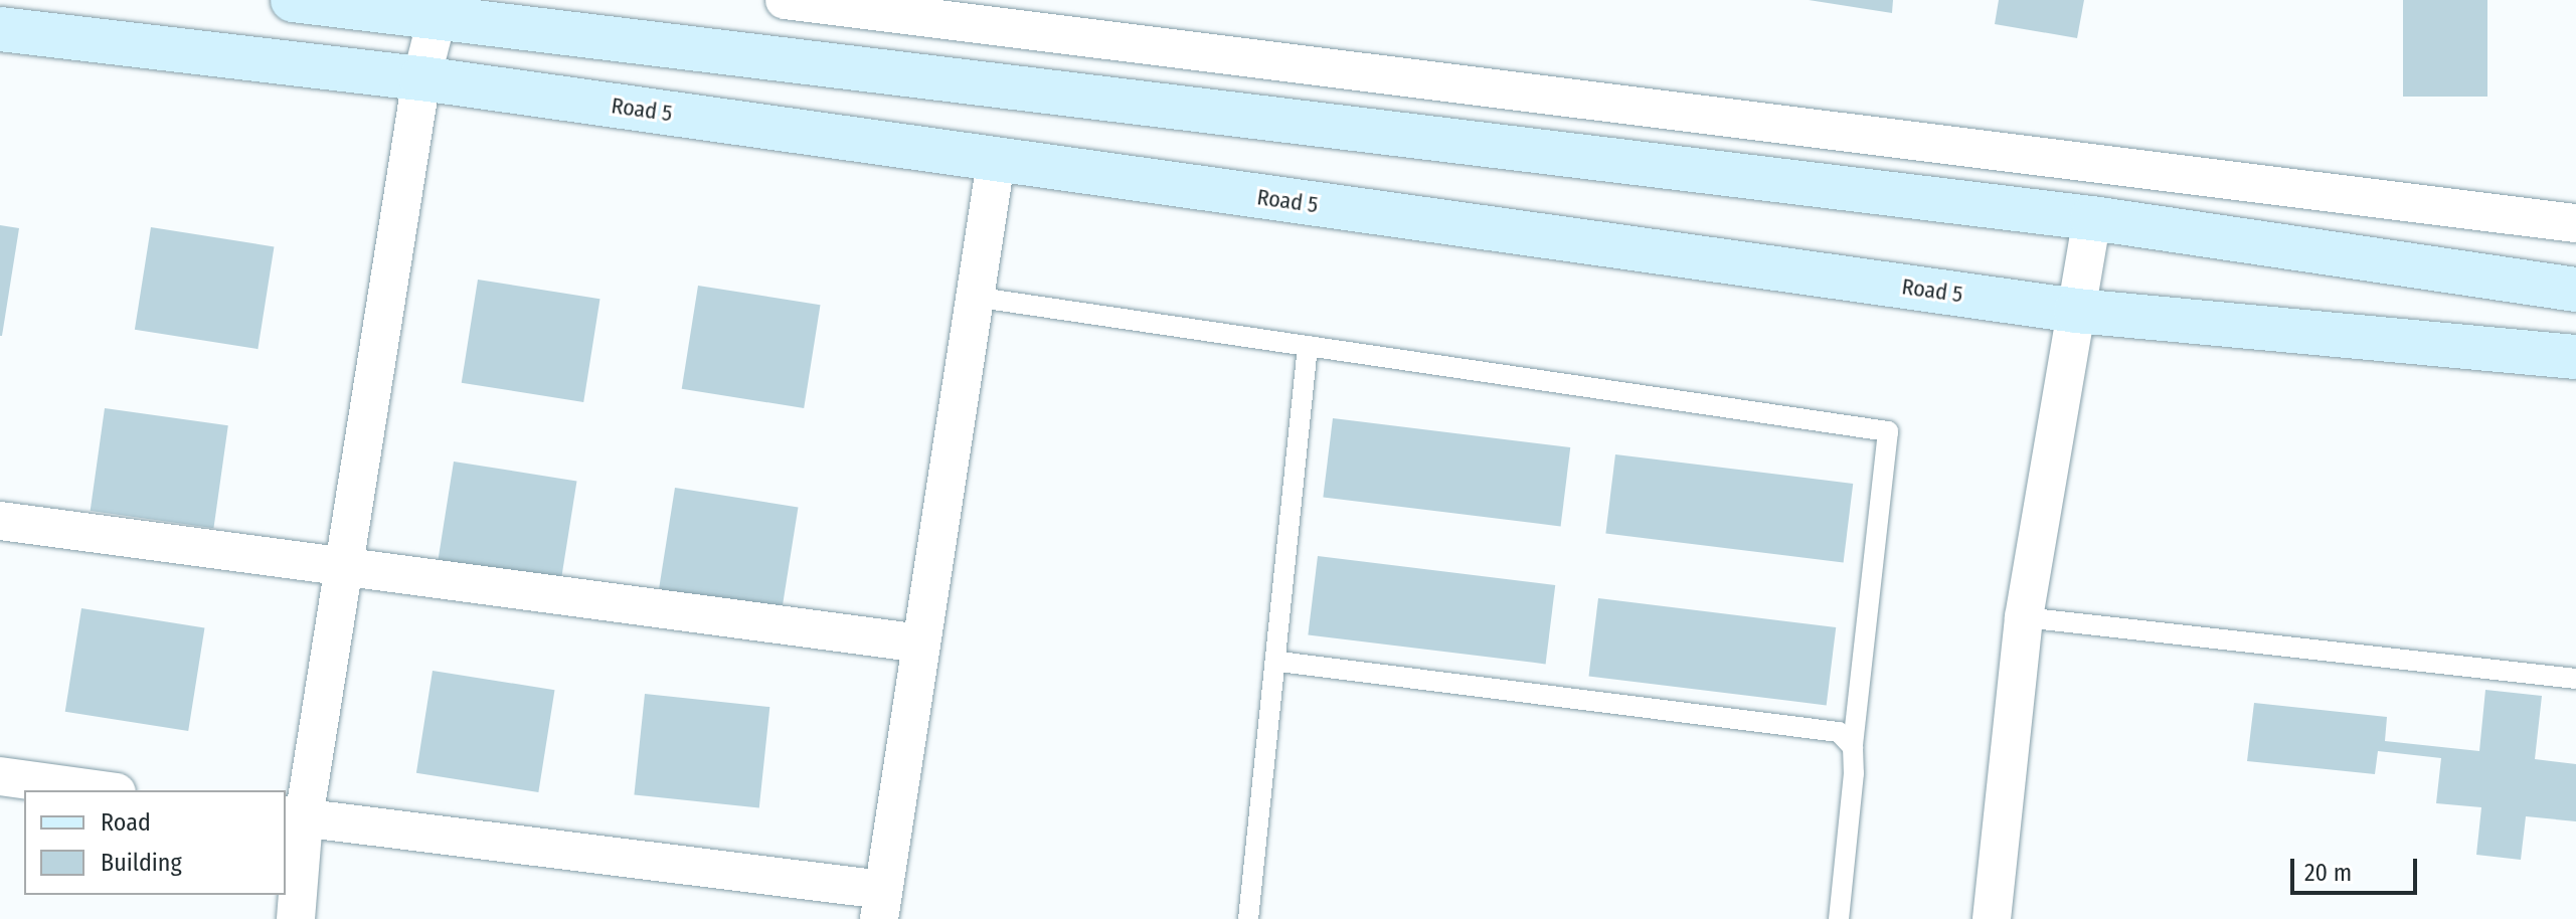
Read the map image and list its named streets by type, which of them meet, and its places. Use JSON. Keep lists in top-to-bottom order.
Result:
{
  "streets": {
    "street": ["Road 5"]
  },
  "legend": ["Road", "Building"],
  "scale_bar": "20 m"
}
